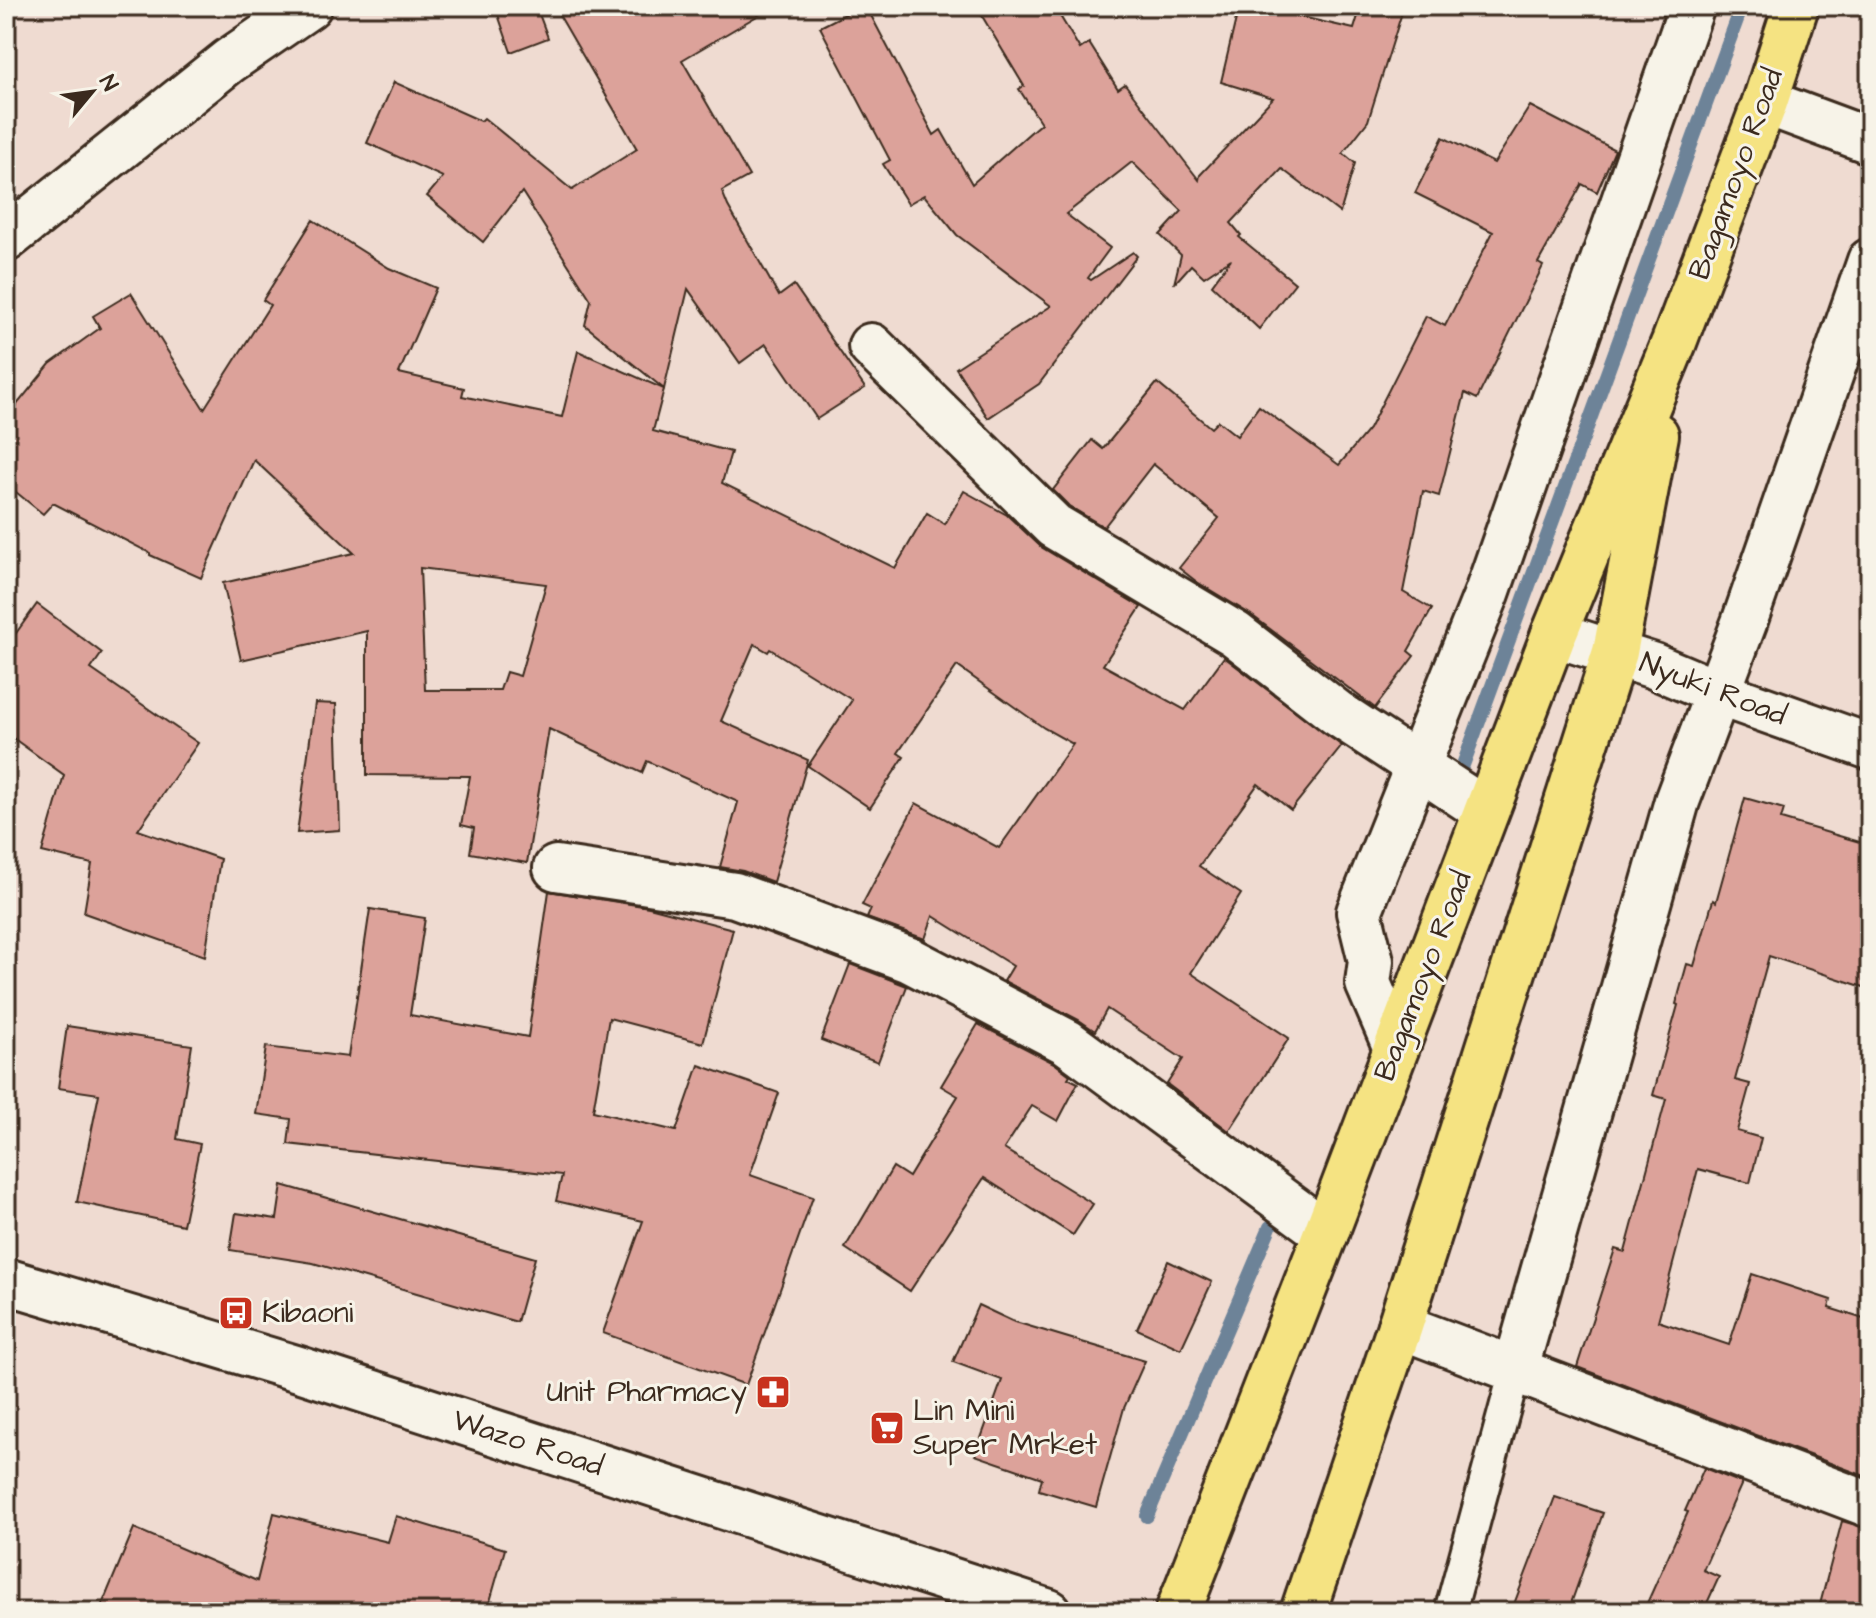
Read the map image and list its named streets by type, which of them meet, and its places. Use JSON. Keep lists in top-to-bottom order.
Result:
{
  "streets": {
    "highway": ["Bagamoyo Road"],
    "street": ["Nyuki Road", "Wazo Road"]
  },
  "crossings": [
    ["Bagamoyo Road", "Nyuki Road"]
  ],
  "places": {
    "bus stop": ["Kibaoni"],
    "pharmacy": ["Unit Pharmacy"],
    "supermarket": ["Lin Mini Super Mrket"]
  },
  "north": "top right"
}
